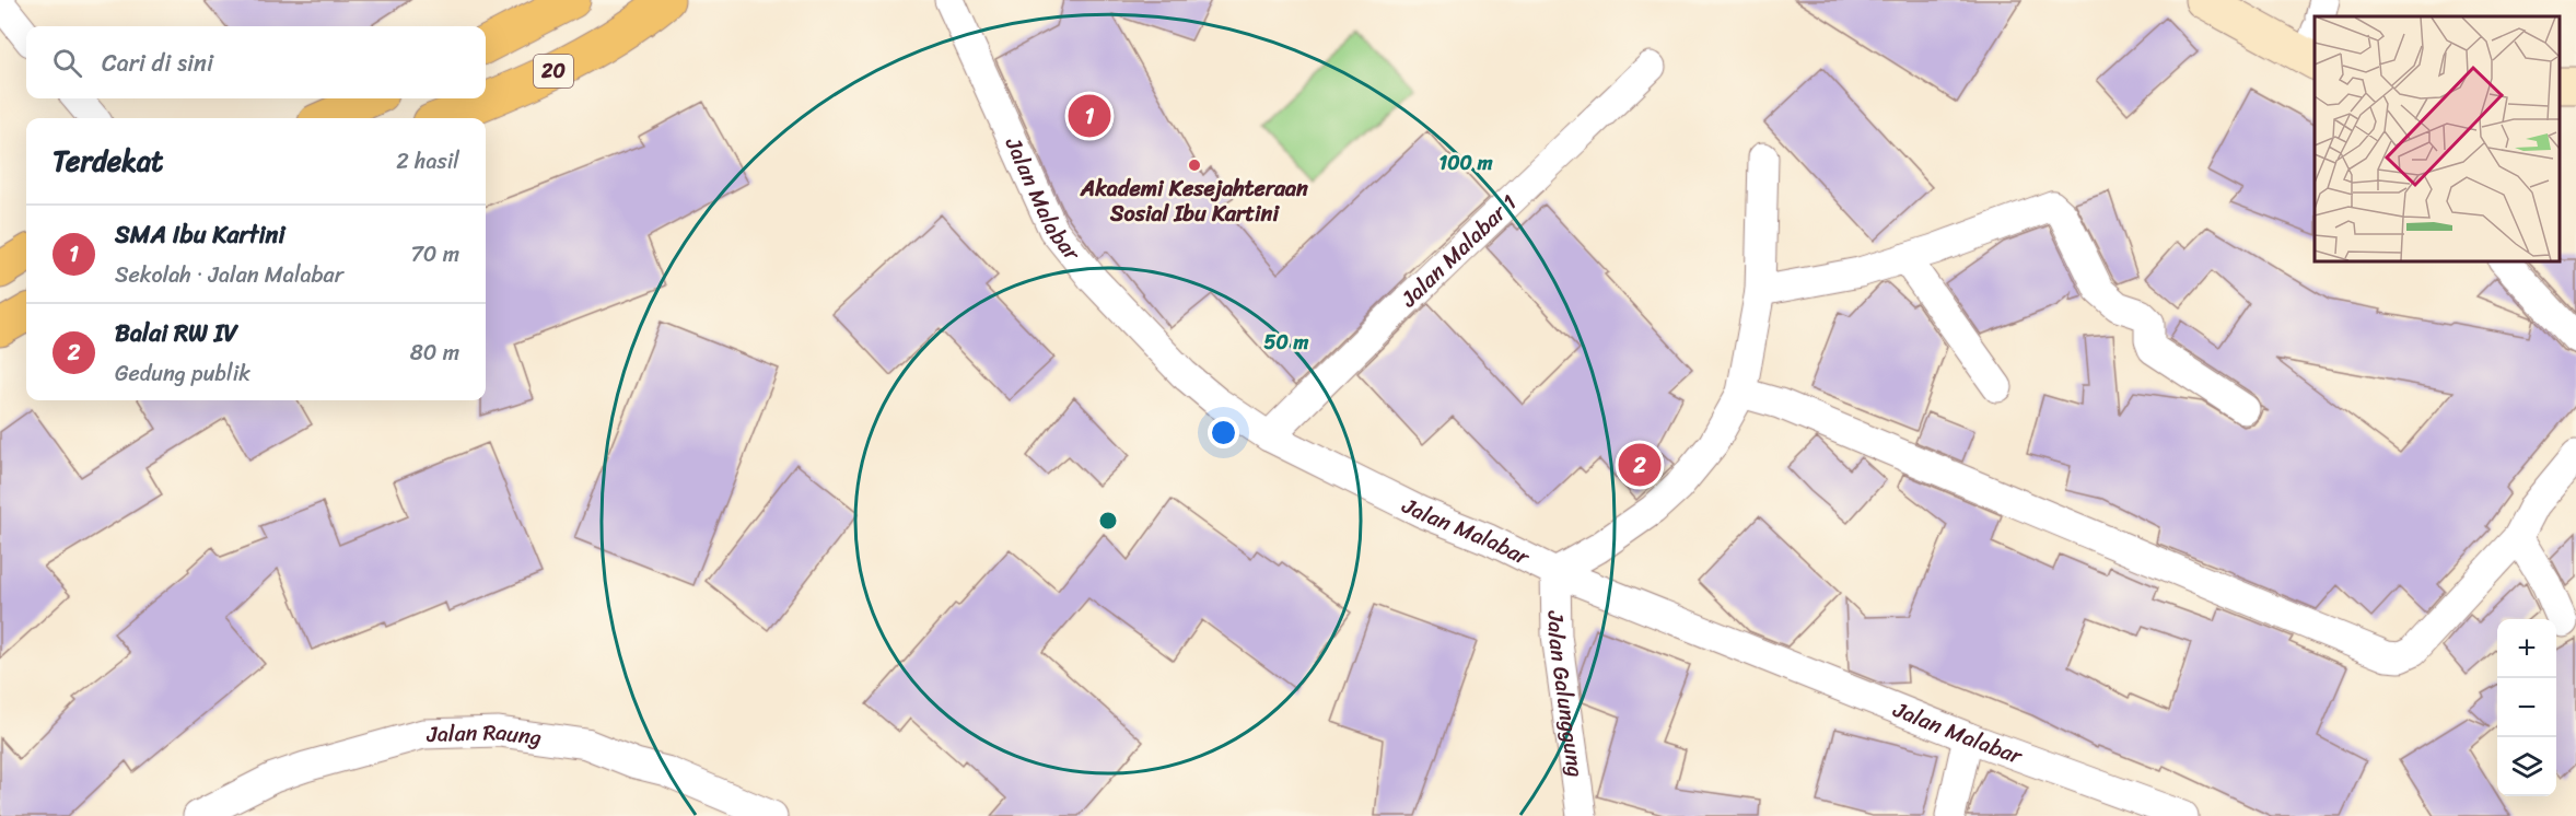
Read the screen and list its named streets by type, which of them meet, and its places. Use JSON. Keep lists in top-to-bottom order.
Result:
{
  "streets": {
    "highway": ["20"],
    "street": [
      "Jalan Malabar",
      "Jalan Malabar 1",
      "Jalan Galunggung",
      "Jalan Raung"
    ]
  },
  "crossings": [
    ["Jalan Malabar", "Jalan Malabar 1"],
    ["Jalan Malabar", "Jalan Galunggung"]
  ],
  "places": ["Akademi Kesejahteraan Sosial Ibu Kartini"],
  "page": {
    "search": "Cari di sini",
    "pins": ["1", "2"],
    "heading": ["Terdekat", "2 hasil"],
    "list": [
      {
        "mark": "1",
        "name": "SMA Ibu Kartini",
        "note": "Sekolah · Jalan Malabar",
        "value": "70 m"
      },
      {
        "mark": "2",
        "name": "Balai RW IV",
        "note": "Gedung publik",
        "value": "80 m"
      }
    ],
    "map_buttons": ["+", "−"]
  },
  "rings": ["100 m", "50 m"]
}
